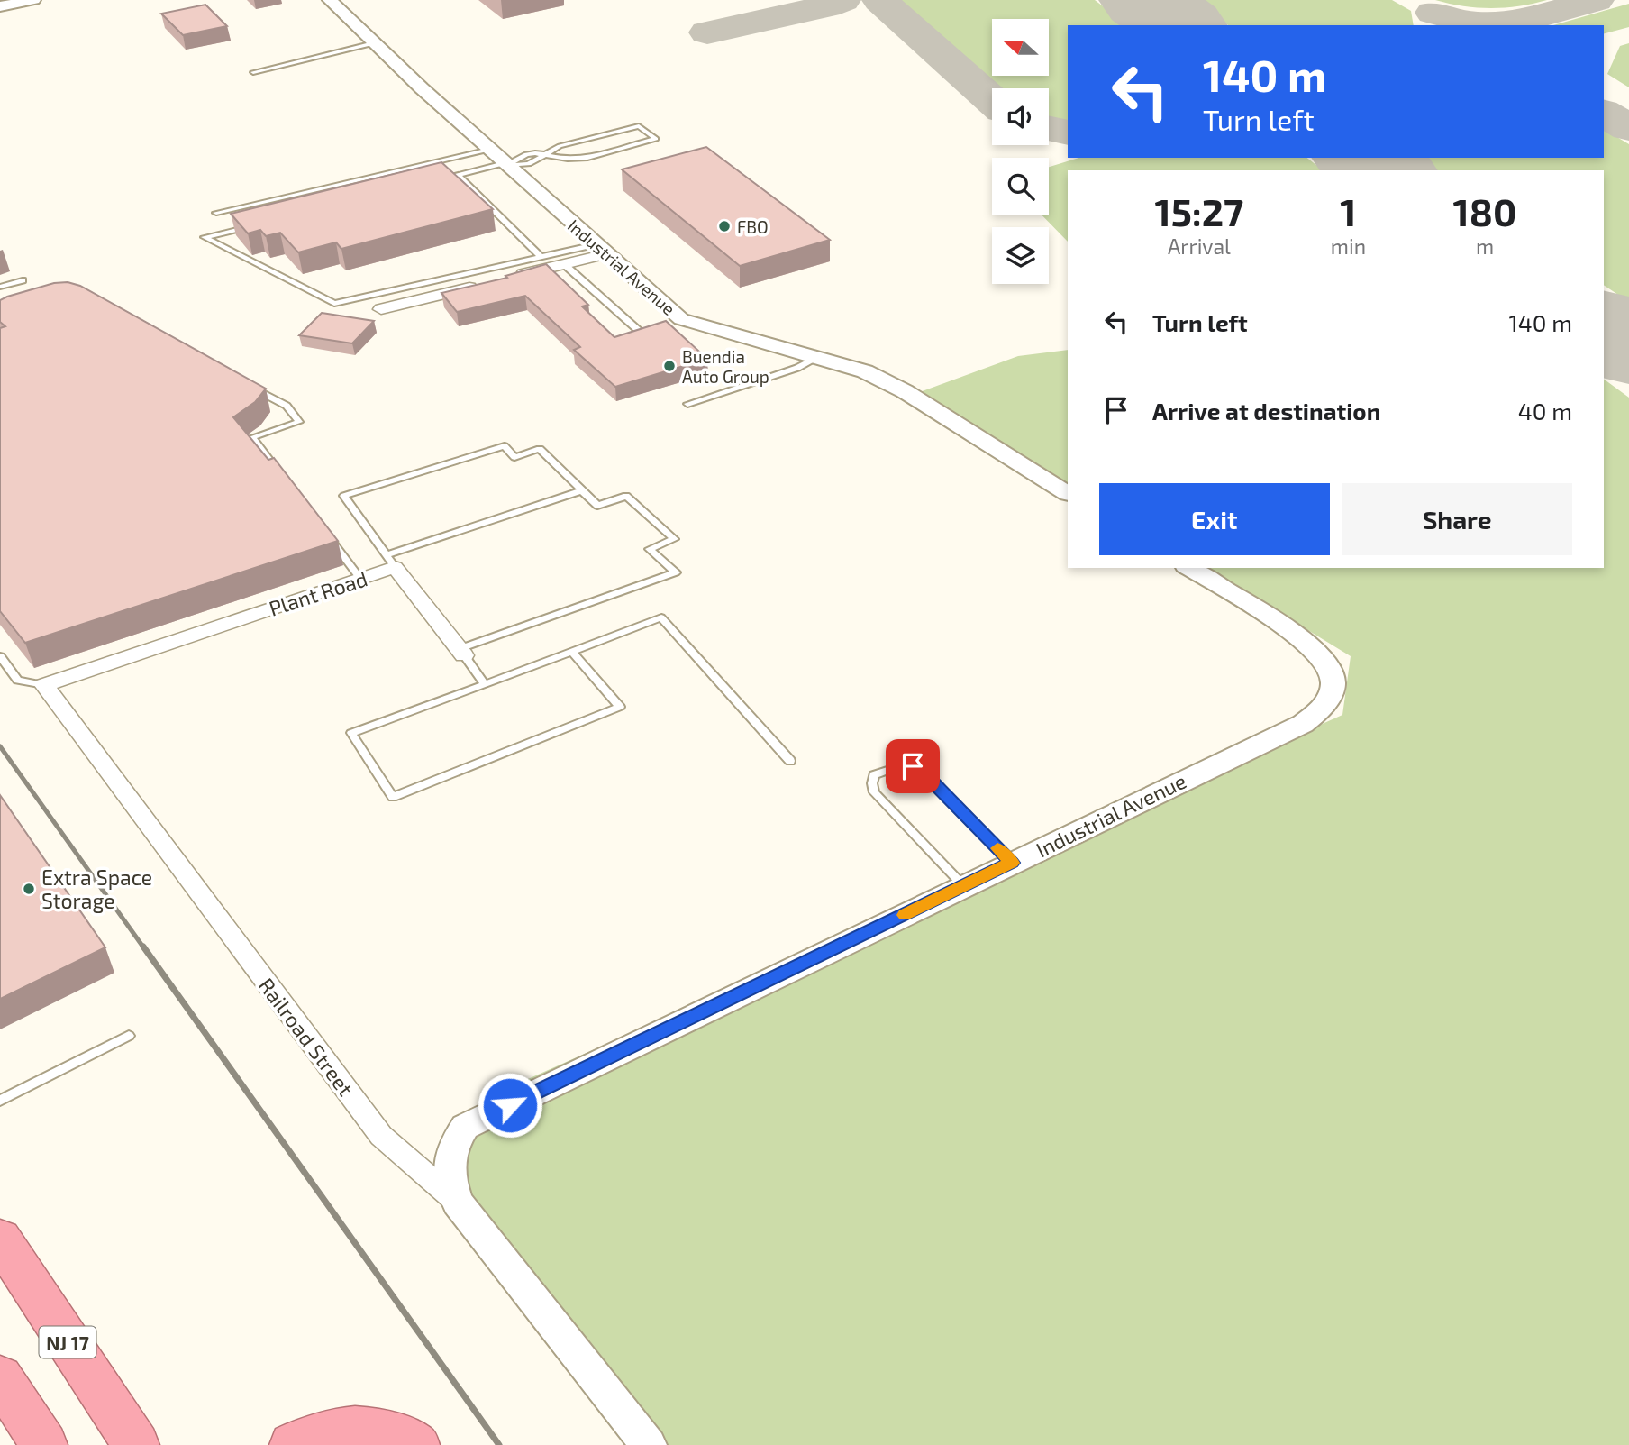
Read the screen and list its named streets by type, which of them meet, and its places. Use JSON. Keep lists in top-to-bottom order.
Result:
{
  "streets": {
    "highway": ["NJ 17"],
    "street": ["Industrial Avenue", "Plant Road", "Railroad Street"]
  },
  "crossings": [
    ["Industrial Avenue", "Railroad Street"],
    ["Plant Road", "Railroad Street"]
  ],
  "places": ["FBO", "Buendia Auto Group", "Extra Space Storage"],
  "north": "left",
  "page": {
    "turn": ["140 m", "Turn left"],
    "eta": [
      "15:27",
      "Arrival",
      "1",
      "min",
      "180",
      "m"
    ],
    "list": [
      {
        "name": "Turn left",
        "value": "140 m"
      },
      {
        "name": "Arrive at destination",
        "value": "40 m"
      }
    ],
    "buttons": ["Exit", "Share"]
  }
}
